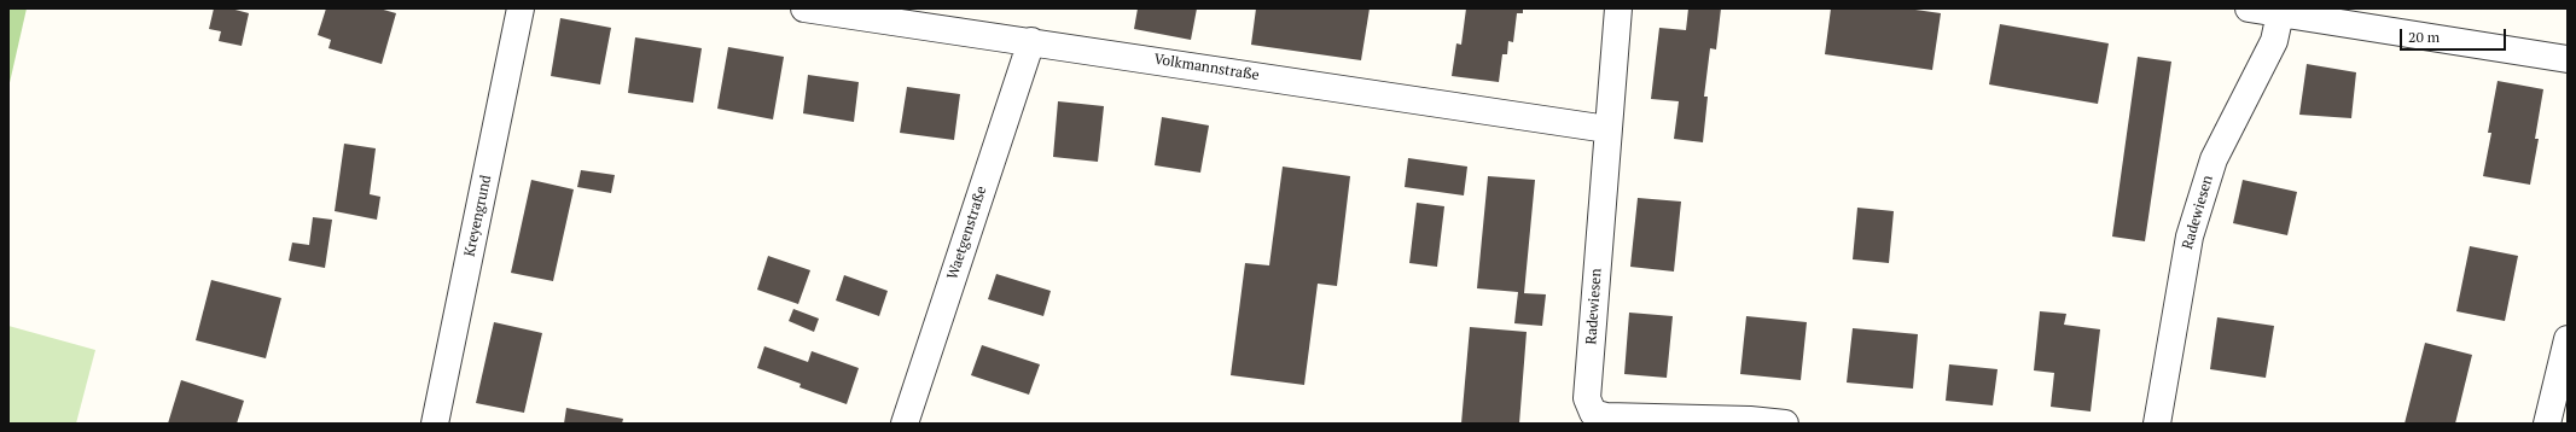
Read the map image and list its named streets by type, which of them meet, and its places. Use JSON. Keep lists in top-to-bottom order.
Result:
{
  "streets": {
    "street": [
      "Volkmannstraße",
      "Radewiesen",
      "Kreyengrund",
      "Waetgenstraße"
    ]
  },
  "crossings": [
    ["Volkmannstraße", "Radewiesen"],
    ["Volkmannstraße", "Waetgenstraße"]
  ],
  "scale_bar": "20 m"
}
